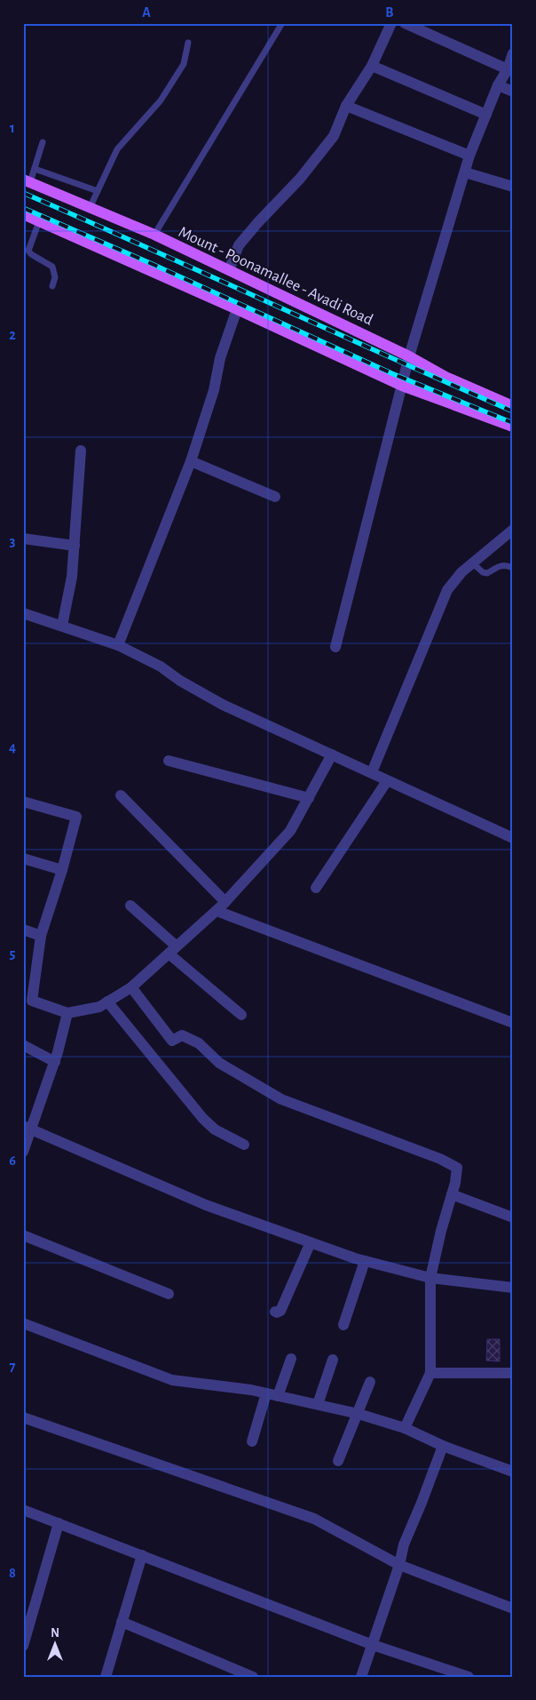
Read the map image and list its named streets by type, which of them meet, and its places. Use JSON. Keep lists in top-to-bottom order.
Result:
{
  "streets": {
    "main road": ["Mount - Poonamallee - Avadi Road"]
  },
  "north": "top",
  "grid": {
    "columns": ["A", "B"],
    "rows": [
      "1",
      "2",
      "3",
      "4",
      "5",
      "6",
      "7",
      "8"
    ]
  }
}
